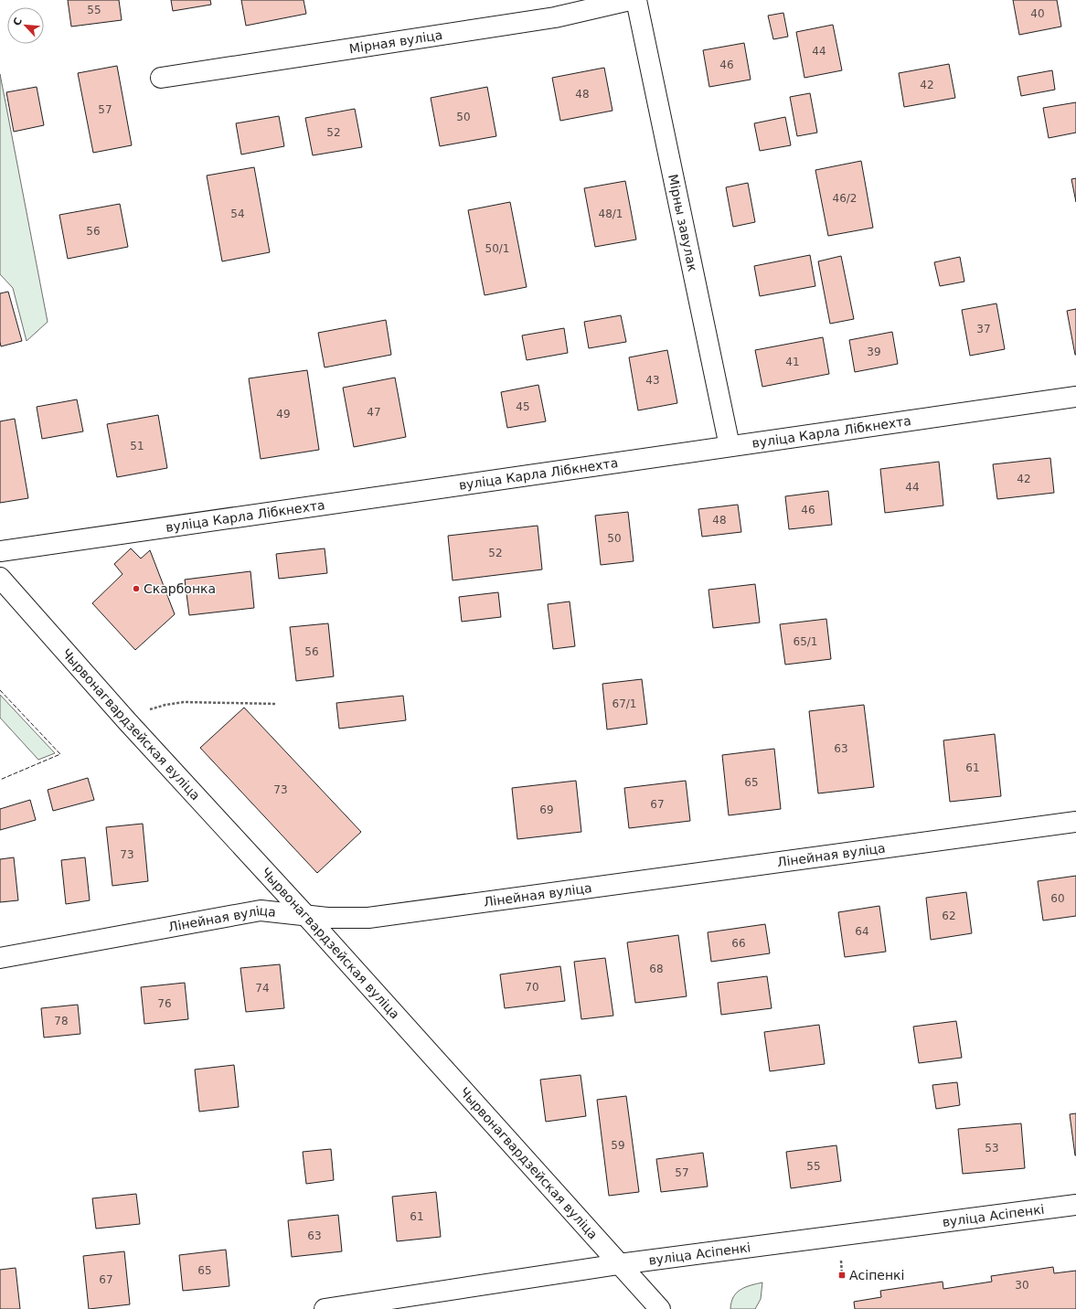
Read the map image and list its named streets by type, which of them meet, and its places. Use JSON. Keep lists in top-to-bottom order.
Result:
{
  "streets": {
    "street": [
      "Мірная вуліца",
      "Мірны завулак",
      "вуліца Карла Лібкнехта",
      "Чырвонагвардзейская вуліца",
      "Лінейная вуліца",
      "вуліца Асіпенкі"
    ]
  },
  "crossings": [
    ["Мірны завулак", "вуліца Карла Лібкнехта"],
    ["Чырвонагвардзейская вуліца", "Лінейная вуліца"],
    ["Чырвонагвардзейская вуліца", "вуліца Асіпенкі"]
  ],
  "places": {
    "other": ["Скарбонка"],
    "transit": ["Асіпенкі"]
  },
  "house_numbers": [
    "55",
    "40",
    "44",
    "46",
    "42",
    "48",
    "57",
    "50",
    "52",
    "46/2",
    "54",
    "48/1",
    "56",
    "50/1",
    "37",
    "39",
    "41",
    "43",
    "45",
    "47",
    "49",
    "51",
    "42",
    "44",
    "46",
    "48",
    "50",
    "52",
    "65/1",
    "56",
    "67/1",
    "63",
    "61",
    "65",
    "73",
    "67",
    "69",
    "73",
    "60",
    "62",
    "64",
    "66",
    "68",
    "70",
    "74",
    "76",
    "78",
    "59",
    "53",
    "55",
    "57",
    "61",
    "63",
    "65",
    "67",
    "30"
  ],
  "north": "top left"
}
